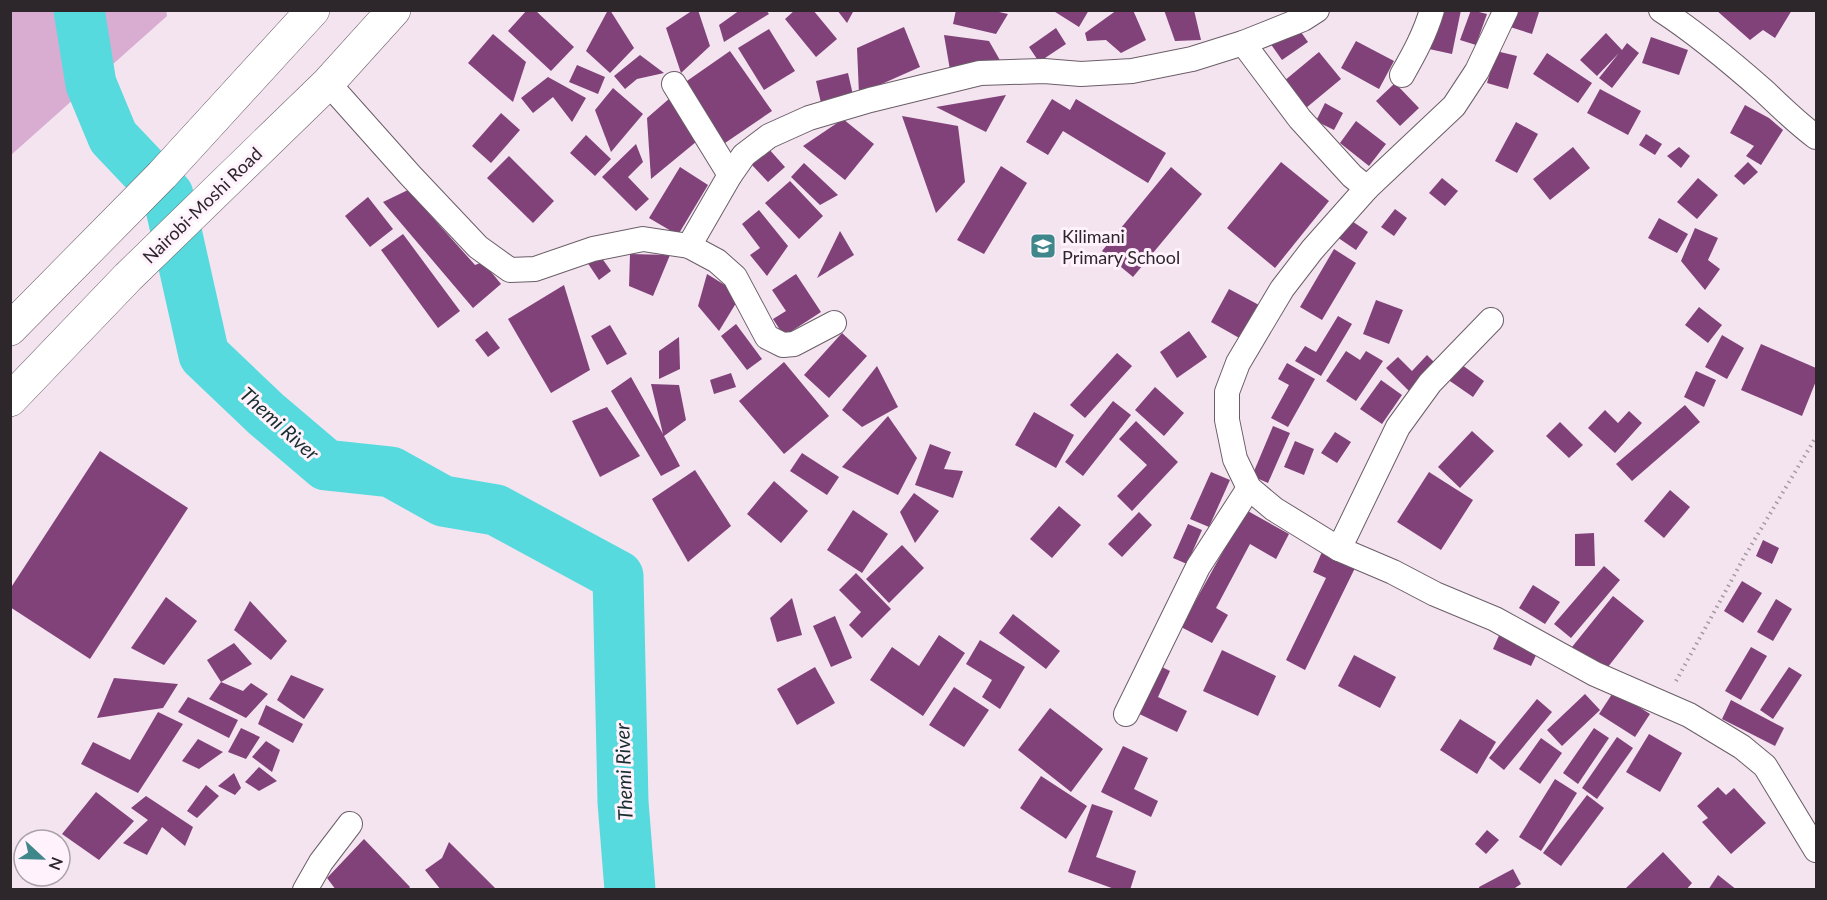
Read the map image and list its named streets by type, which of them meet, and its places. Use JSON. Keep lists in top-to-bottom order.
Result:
{
  "streets": {
    "highway": ["Nairobi-Moshi Road"]
  },
  "water": ["Themi River"],
  "places": {
    "school or university": ["Kilimani Primary School"]
  },
  "north": "right"
}
